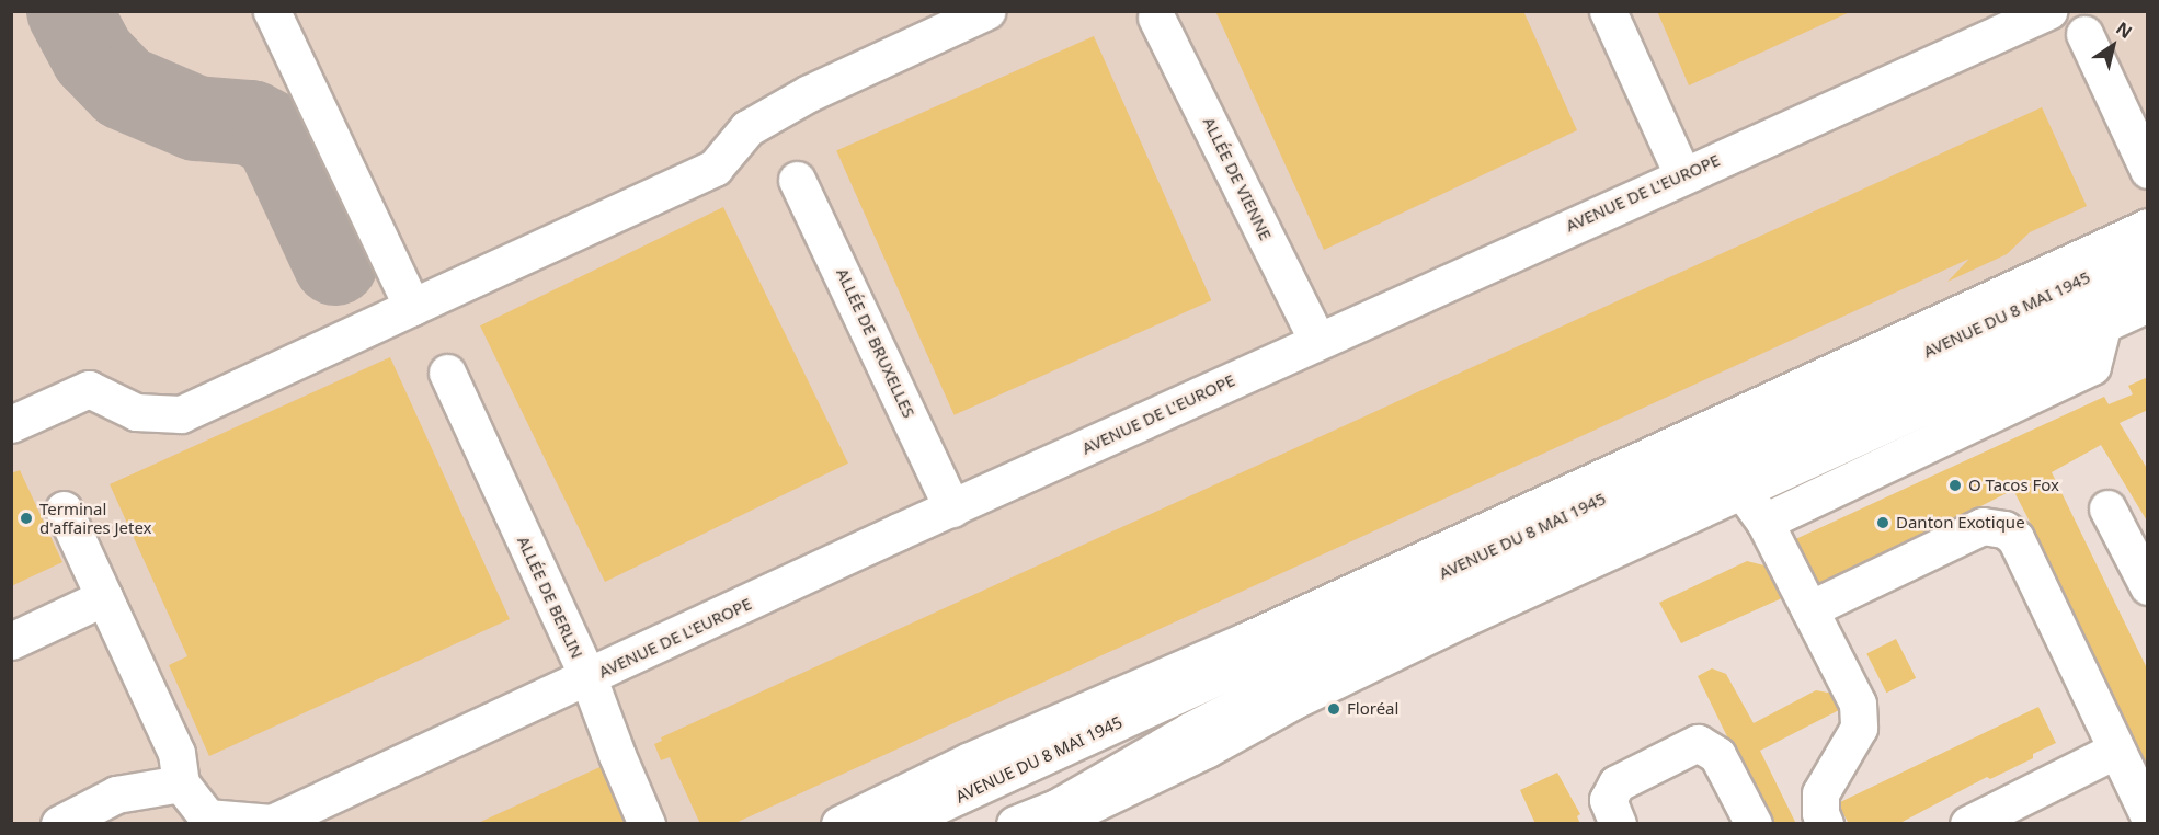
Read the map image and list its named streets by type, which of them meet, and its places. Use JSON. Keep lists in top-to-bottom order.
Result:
{
  "streets": {
    "street": [
      "ALLÉE DE VIENNE",
      "AVENUE DE L'EUROPE",
      "AVENUE DU 8 MAI 1945",
      "ALLÉE DE BRUXELLES",
      "ALLÉE DE BERLIN"
    ]
  },
  "crossings": [
    ["ALLÉE DE VIENNE", "AVENUE DE L'EUROPE"],
    ["AVENUE DE L'EUROPE", "ALLÉE DE BRUXELLES"],
    ["AVENUE DE L'EUROPE", "ALLÉE DE BERLIN"]
  ],
  "places": [
    "O Tacos Fox",
    "Terminal d'affaires Jetex",
    "Danton Exotique",
    "Floréal"
  ],
  "north": "top right"
}
